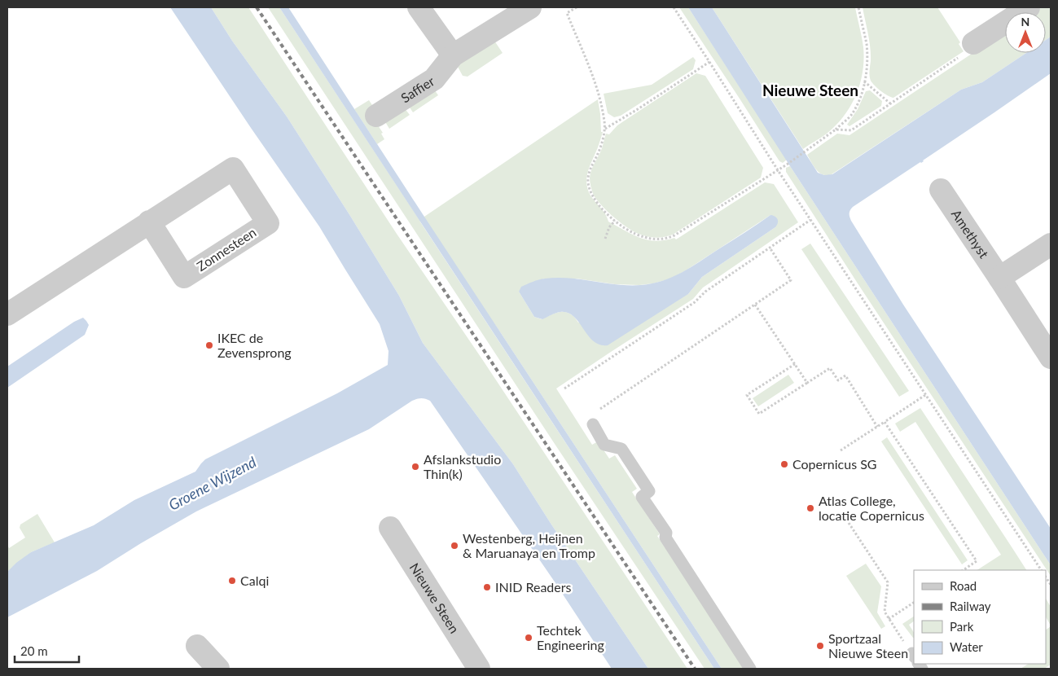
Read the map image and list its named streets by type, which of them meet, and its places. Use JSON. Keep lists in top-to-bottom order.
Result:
{
  "streets": {
    "street": [
      "Saffier",
      "Amethyst",
      "Zonnesteen",
      "Nieuwe Steen"
    ]
  },
  "districts": ["Nieuwe Steen"],
  "water": ["Groene Wijzend"],
  "places": [
    "IKEC de Zevensprong",
    "Copernicus SG",
    "Afslankstudio Thin(k)",
    "Atlas College, locatie Copernicus",
    "Westenberg, Heijnen & Maruanaya en Tromp",
    "Calqi",
    "INID Readers",
    "Techtek Engineering",
    "Sportzaal Nieuwe Steen"
  ],
  "legend": [
    "Road",
    "Railway",
    "Park",
    "Water"
  ],
  "scale_bar": "20 m",
  "north": "top"
}
